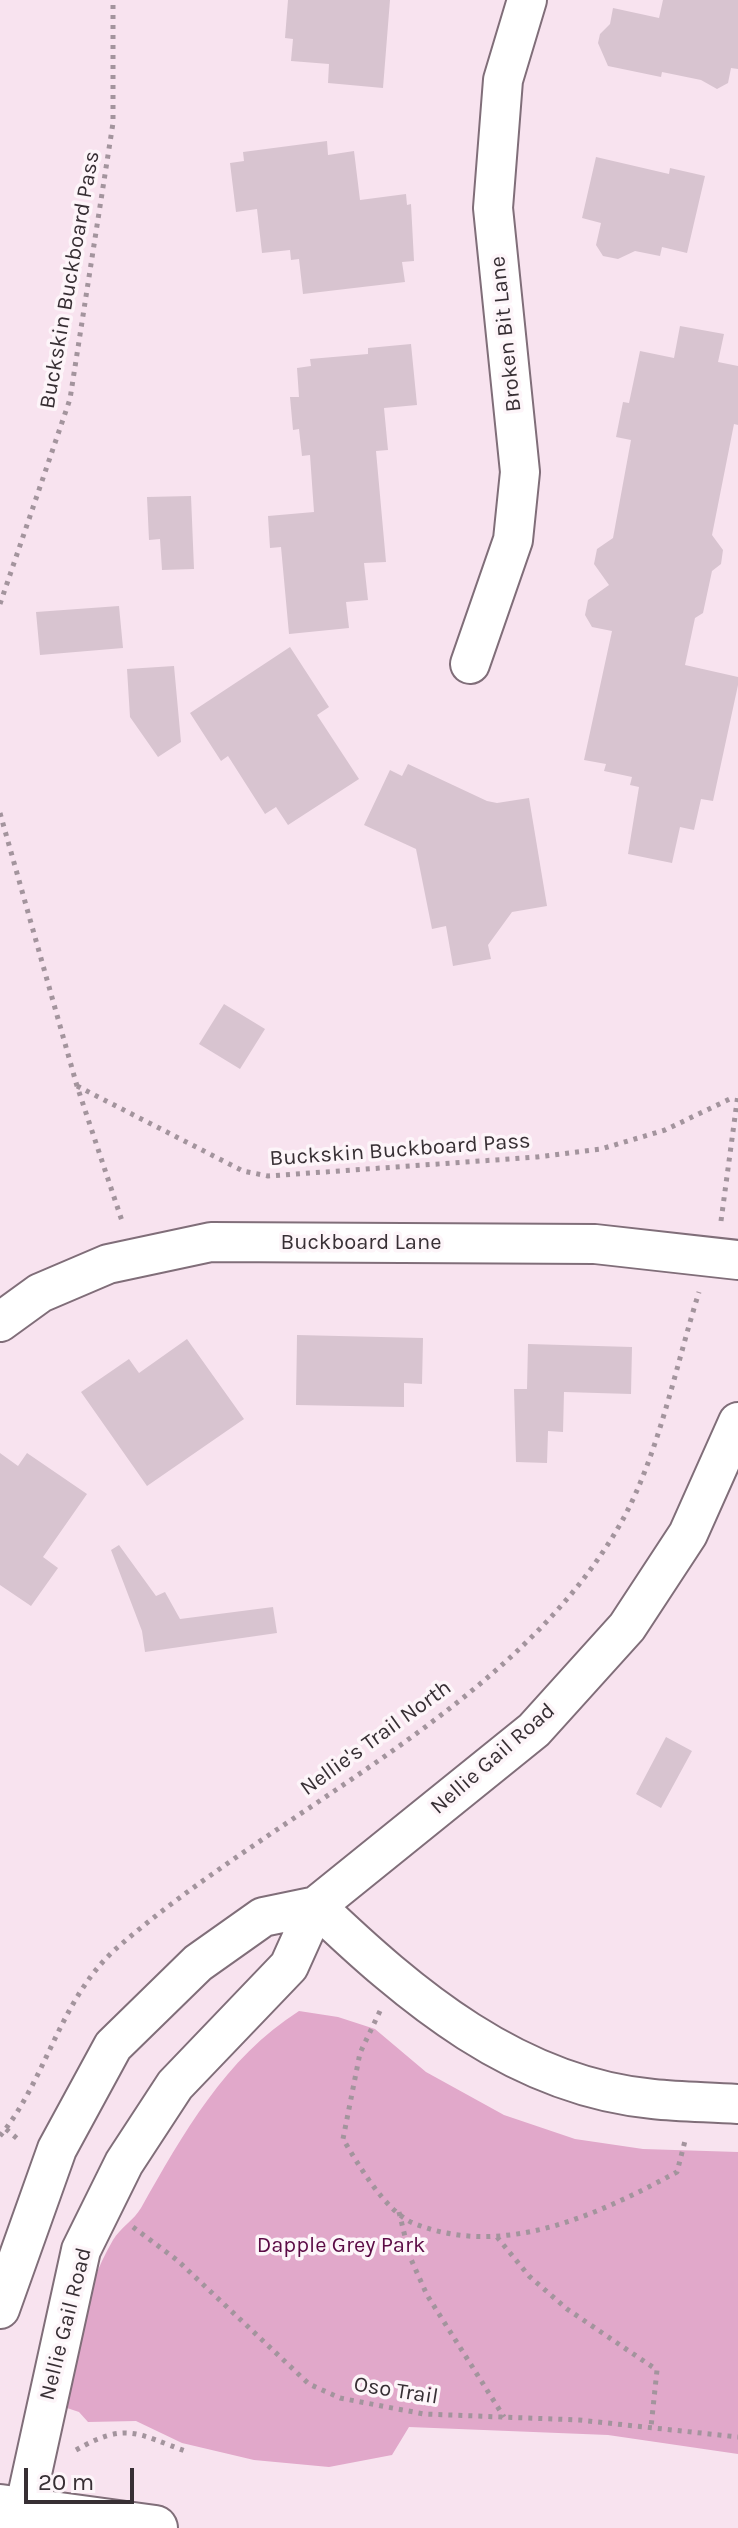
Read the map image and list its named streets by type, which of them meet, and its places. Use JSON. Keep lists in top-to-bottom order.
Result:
{
  "streets": {
    "street": ["Broken Bit Lane", "Buckboard Lane", "Nellie Gail Road"],
    "path": ["Buckskin Buckboard Pass", "Nellie's Trail North", "Oso Trail"]
  },
  "parks": ["Dapple Grey Park"],
  "scale_bar": "20 m"
}
